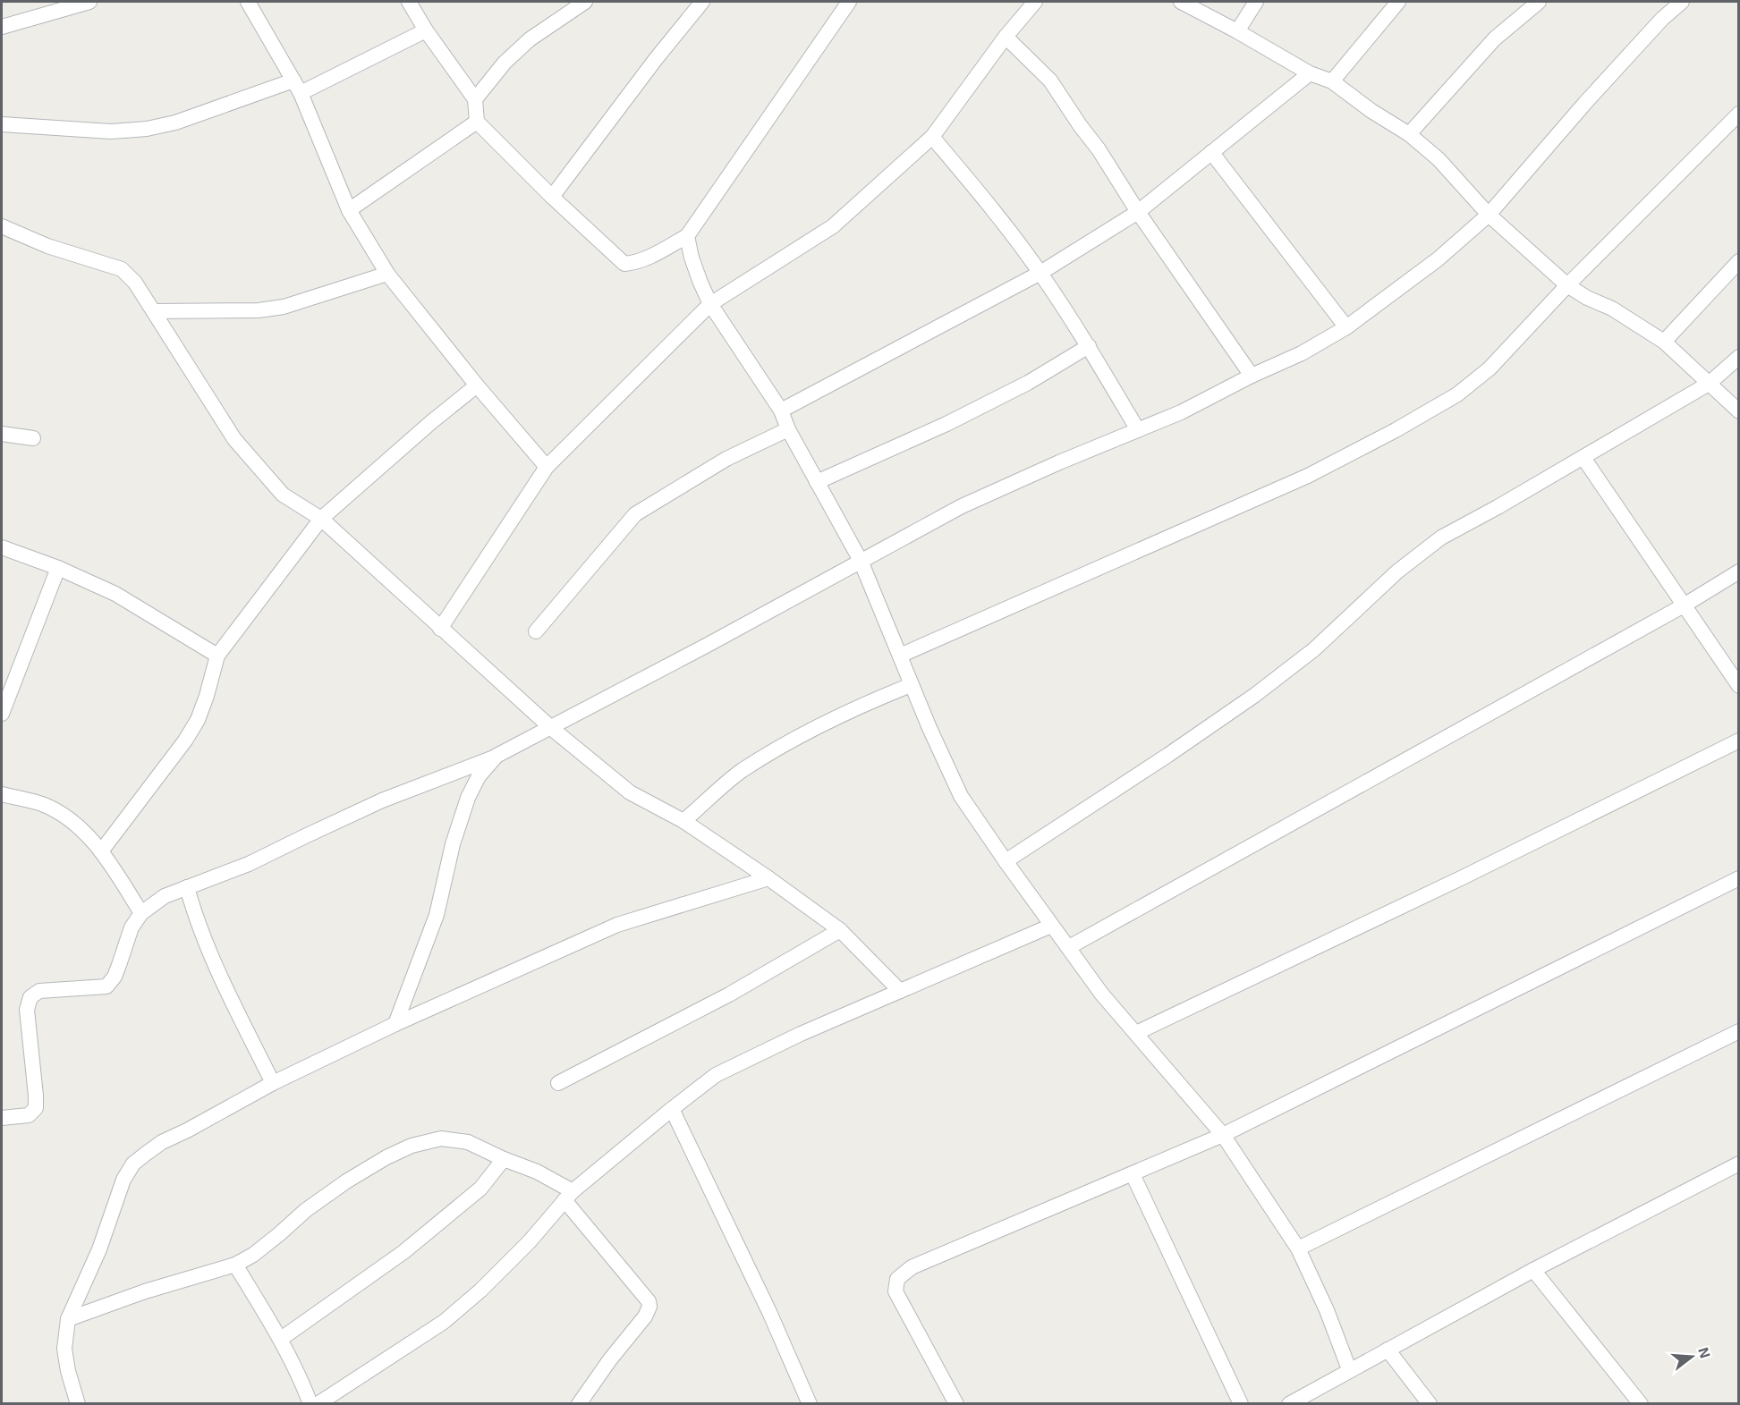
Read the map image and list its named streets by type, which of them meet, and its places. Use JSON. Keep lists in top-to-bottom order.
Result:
{
  "north": "right"
}
